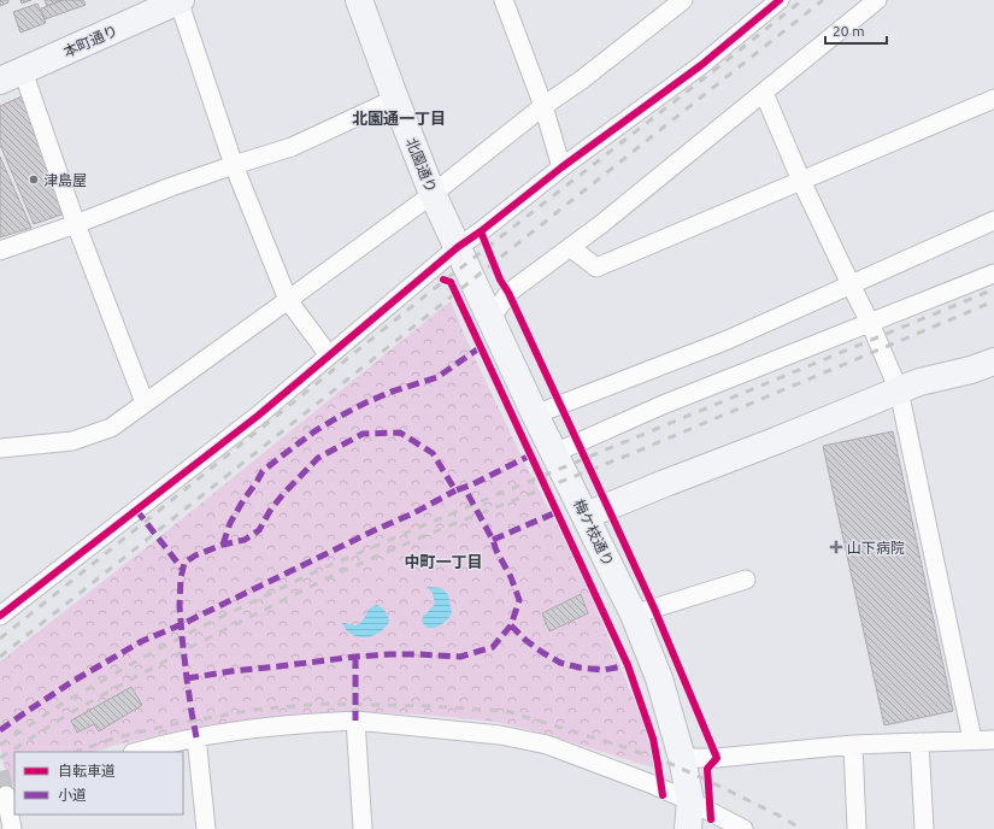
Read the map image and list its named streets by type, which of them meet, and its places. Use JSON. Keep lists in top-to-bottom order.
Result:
{
  "streets": {
    "street": ["本町通り", "北園通り", "梅ケ枝通り"]
  },
  "crossings": [
    ["北園通り", "梅ケ枝通り"]
  ],
  "districts": ["北園通一丁目", "中町一丁目"],
  "places": {
    "other": ["津島屋"],
    "health": ["山下病院"]
  },
  "legend": ["自転車道", "小道"],
  "scale_bar": "20 m"
}
